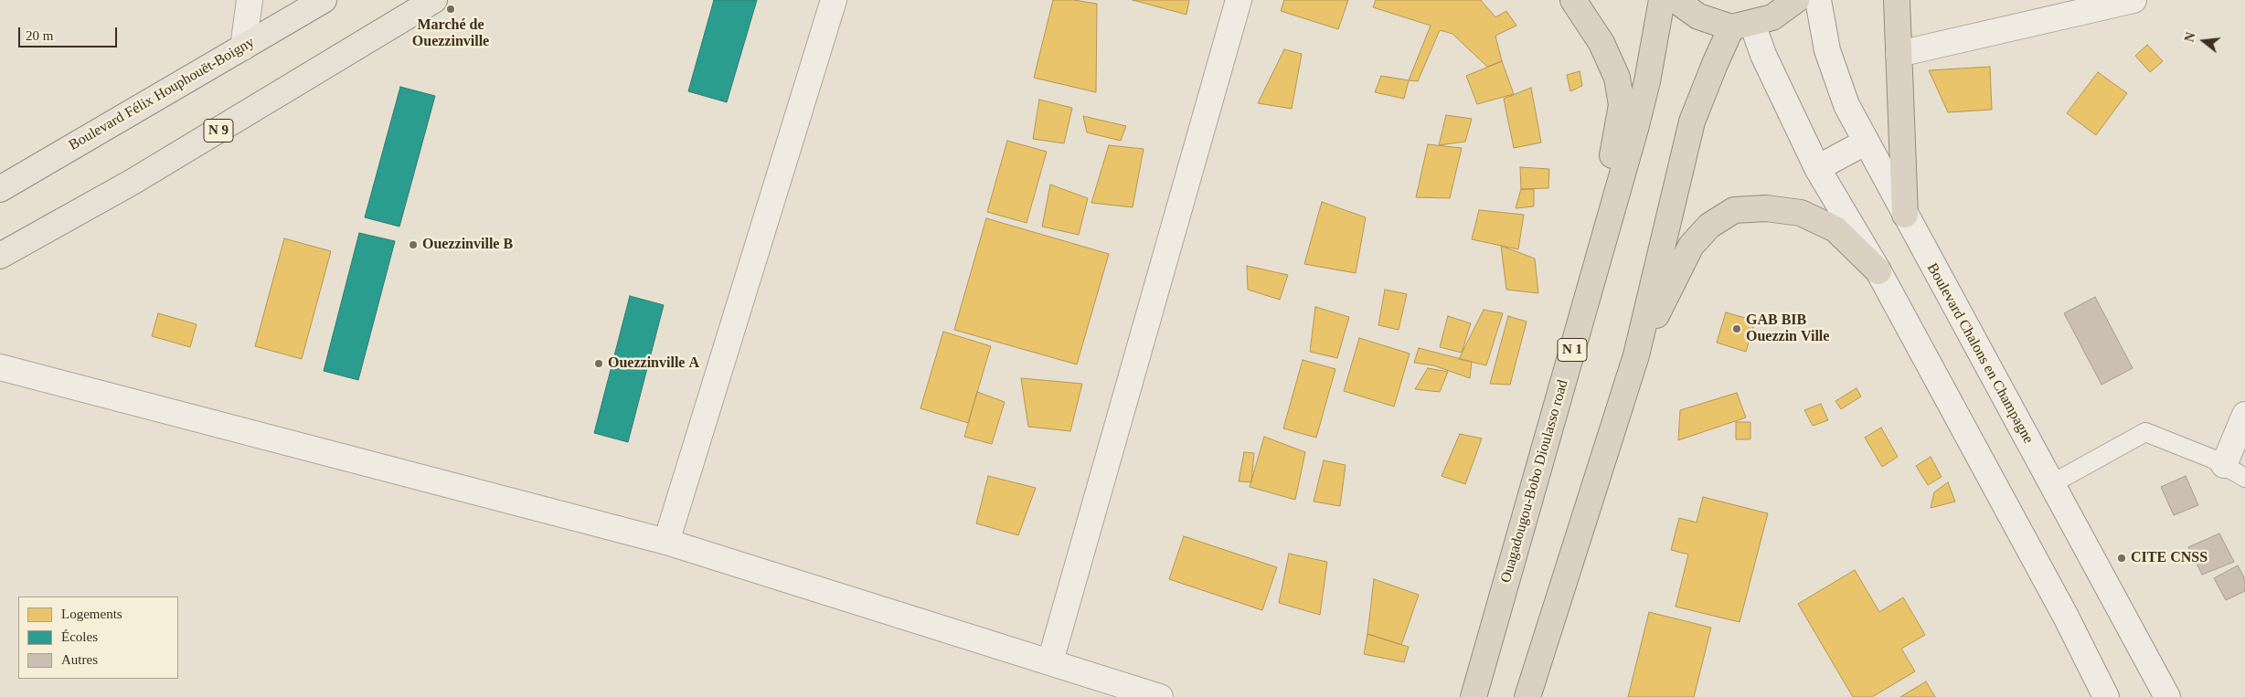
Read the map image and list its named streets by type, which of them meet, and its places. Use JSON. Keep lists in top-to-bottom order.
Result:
{
  "streets": {
    "highway": ["N 1", "Ouagadougou-Bobo Dioulasso road"],
    "main road": ["Boulevard Félix Houphouët-Boigny", "N 9"],
    "street": ["Boulevard Chalons en Champagne"]
  },
  "places": [
    "Marché de Ouezzinville",
    "Ouezzinville B",
    "GAB BIB Ouezzin Ville",
    "Ouezzinville A",
    "CITE CNSS"
  ],
  "legend": ["Logements", "Écoles", "Autres"],
  "scale_bar": "20 m",
  "north": "left"
}
